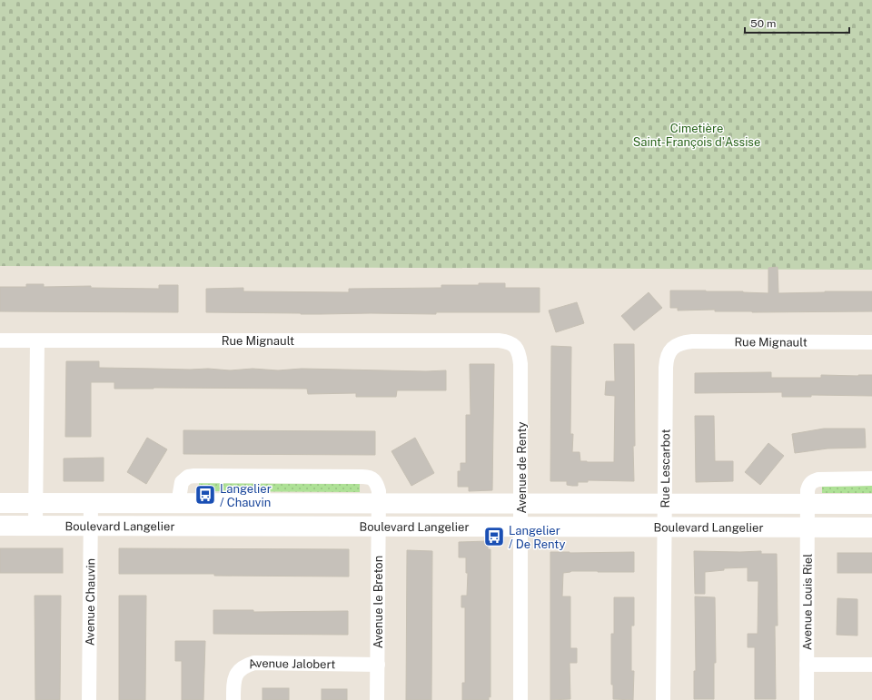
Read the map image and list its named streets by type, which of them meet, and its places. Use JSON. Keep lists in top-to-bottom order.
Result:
{
  "streets": {
    "main road": ["Boulevard Langelier"],
    "street": [
      "Rue Mignault",
      "Avenue de Renty",
      "Rue Lescarbot",
      "Avenue Chauvin",
      "Avenue le Breton",
      "Avenue Louis Riel",
      "Avenue Jalobert"
    ]
  },
  "crossings": [
    ["Rue Mignault", "Avenue de Renty"],
    ["Rue Mignault", "Rue Lescarbot"],
    ["Avenue de Renty", "Boulevard Langelier"],
    ["Rue Lescarbot", "Boulevard Langelier"],
    ["Boulevard Langelier", "Avenue Chauvin"],
    ["Boulevard Langelier", "Avenue le Breton"],
    ["Boulevard Langelier", "Avenue Louis Riel"],
    ["Avenue le Breton", "Avenue Jalobert"]
  ],
  "parks": ["Cimetière Saint-François d'Assise"],
  "places": {
    "bus stop": ["Langelier / Chauvin", "Langelier / De Renty"]
  },
  "scale_bar": "50 m"
}
